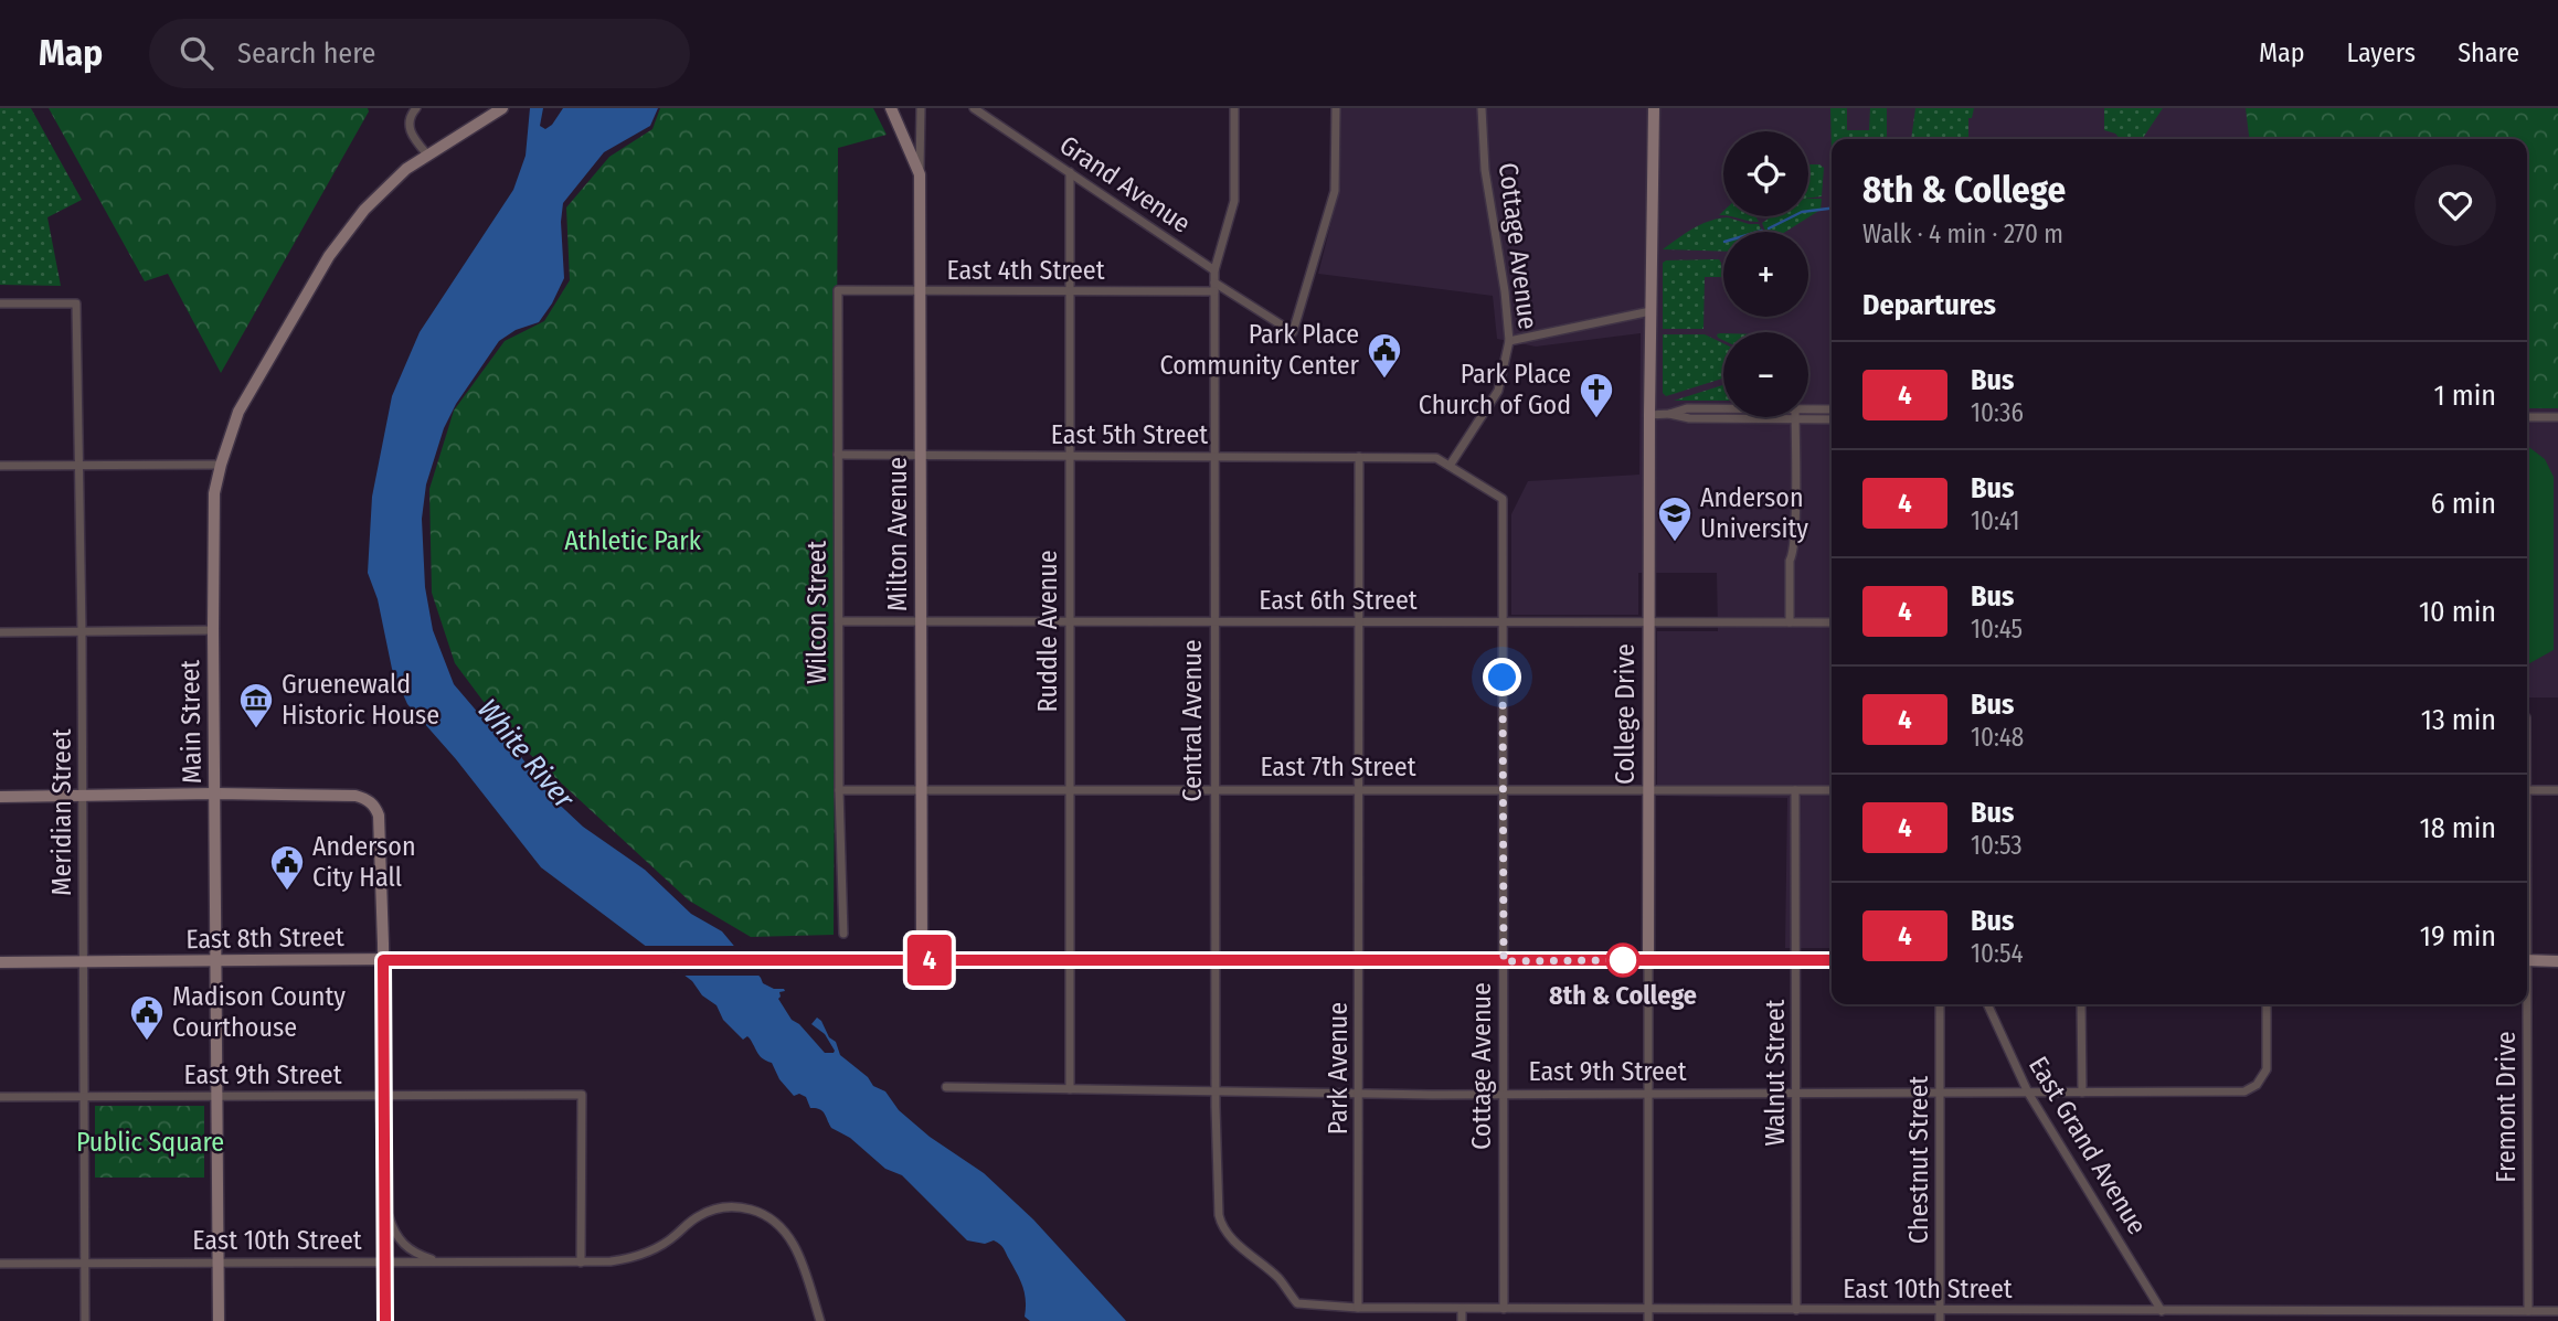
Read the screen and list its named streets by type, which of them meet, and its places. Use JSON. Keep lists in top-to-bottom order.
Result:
{
  "streets": {
    "main road": [
      "Milton Avenue",
      "College Drive",
      "Main Street",
      "East 8th Street"
    ],
    "street": [
      "Grand Avenue",
      "Cottage Avenue",
      "East 4th Street",
      "East 5th Street",
      "East 6th Street",
      "Wilcon Street",
      "Ruddle Avenue",
      "Central Avenue",
      "East 7th Street",
      "Meridian Street",
      "Park Avenue",
      "East 9th Street",
      "Walnut Street",
      "Fremont Drive",
      "East Grand Avenue",
      "Chestnut Street",
      "East 10th Street"
    ]
  },
  "crossings": [
    ["Grand Avenue", "Ruddle Avenue"],
    ["Grand Avenue", "Central Avenue"],
    ["Cottage Avenue", "East 5th Street"],
    ["Cottage Avenue", "East 6th Street"],
    ["Cottage Avenue", "East 7th Street"],
    ["Cottage Avenue", "East 8th Street"],
    ["Cottage Avenue", "East 9th Street"],
    ["Cottage Avenue", "East 10th Street"],
    ["East 4th Street", "Milton Avenue"],
    ["East 4th Street", "Wilcon Street"],
    ["East 4th Street", "Ruddle Avenue"],
    ["East 4th Street", "Central Avenue"],
    ["East 5th Street", "Milton Avenue"],
    ["East 5th Street", "Wilcon Street"],
    ["East 5th Street", "Ruddle Avenue"],
    ["East 5th Street", "Central Avenue"],
    ["East 5th Street", "Park Avenue"],
    ["Milton Avenue", "East 6th Street"],
    ["Milton Avenue", "East 7th Street"],
    ["Milton Avenue", "East 8th Street"],
    ["East 6th Street", "Wilcon Street"],
    ["East 6th Street", "Ruddle Avenue"],
    ["East 6th Street", "College Drive"],
    ["East 6th Street", "Central Avenue"],
    ["East 6th Street", "Park Avenue"],
    ["Wilcon Street", "East 7th Street"],
    ["Ruddle Avenue", "East 7th Street"],
    ["Ruddle Avenue", "East 8th Street"],
    ["Ruddle Avenue", "East 9th Street"],
    ["College Drive", "East 7th Street"],
    ["College Drive", "East 8th Street"],
    ["College Drive", "East 9th Street"],
    ["College Drive", "East 10th Street"],
    ["Central Avenue", "East 7th Street"],
    ["Central Avenue", "East 8th Street"],
    ["Central Avenue", "East 9th Street"],
    ["Central Avenue", "East 10th Street"],
    ["Main Street", "East 8th Street"],
    ["Main Street", "East 9th Street"],
    ["Main Street", "East 10th Street"],
    ["East 7th Street", "Park Avenue"],
    ["East 7th Street", "Walnut Street"],
    ["Meridian Street", "East 8th Street"],
    ["Meridian Street", "East 9th Street"],
    ["Meridian Street", "East 10th Street"],
    ["East 8th Street", "Park Avenue"],
    ["East 8th Street", "Walnut Street"],
    ["Park Avenue", "East 9th Street"],
    ["Park Avenue", "East 10th Street"],
    ["East 9th Street", "Walnut Street"],
    ["East 9th Street", "East Grand Avenue"],
    ["East 9th Street", "Chestnut Street"],
    ["East 9th Street", "East 10th Street"],
    ["Walnut Street", "East 10th Street"],
    ["Fremont Drive", "East 10th Street"],
    ["East Grand Avenue", "East 10th Street"],
    ["Chestnut Street", "East 10th Street"]
  ],
  "water": ["White River"],
  "parks": ["Athletic Park", "Public Square"],
  "places": {
    "public building": ["Park Place Community Center", "Anderson City Hall", "Madison County Courthouse"],
    "church": ["Park Place Church of God"],
    "school or university": ["Anderson University"],
    "museum": ["Gruenewald Historic House"],
    "other": ["8th & College"]
  },
  "lines": ["bus line 4"],
  "page": {
    "header": "Map",
    "search": "Search here",
    "nav": ["Map", "Layers", "Share"],
    "on_map": "4",
    "map_buttons": ["+", "−"],
    "heading": [
      ["8th & College", "Walk · 4 min · 270 m"],
      "Departures"
    ],
    "list": [
      {
        "mark": "4",
        "name": "Bus",
        "note": "10:36",
        "value": "1 min"
      },
      {
        "mark": "4",
        "name": "Bus",
        "note": "10:41",
        "value": "6 min"
      },
      {
        "mark": "4",
        "name": "Bus",
        "note": "10:45",
        "value": "10 min"
      },
      {
        "mark": "4",
        "name": "Bus",
        "note": "10:48",
        "value": "13 min"
      },
      {
        "mark": "4",
        "name": "Bus",
        "note": "10:53",
        "value": "18 min"
      },
      {
        "mark": "4",
        "name": "Bus",
        "note": "10:54",
        "value": "19 min"
      }
    ]
  }
}
